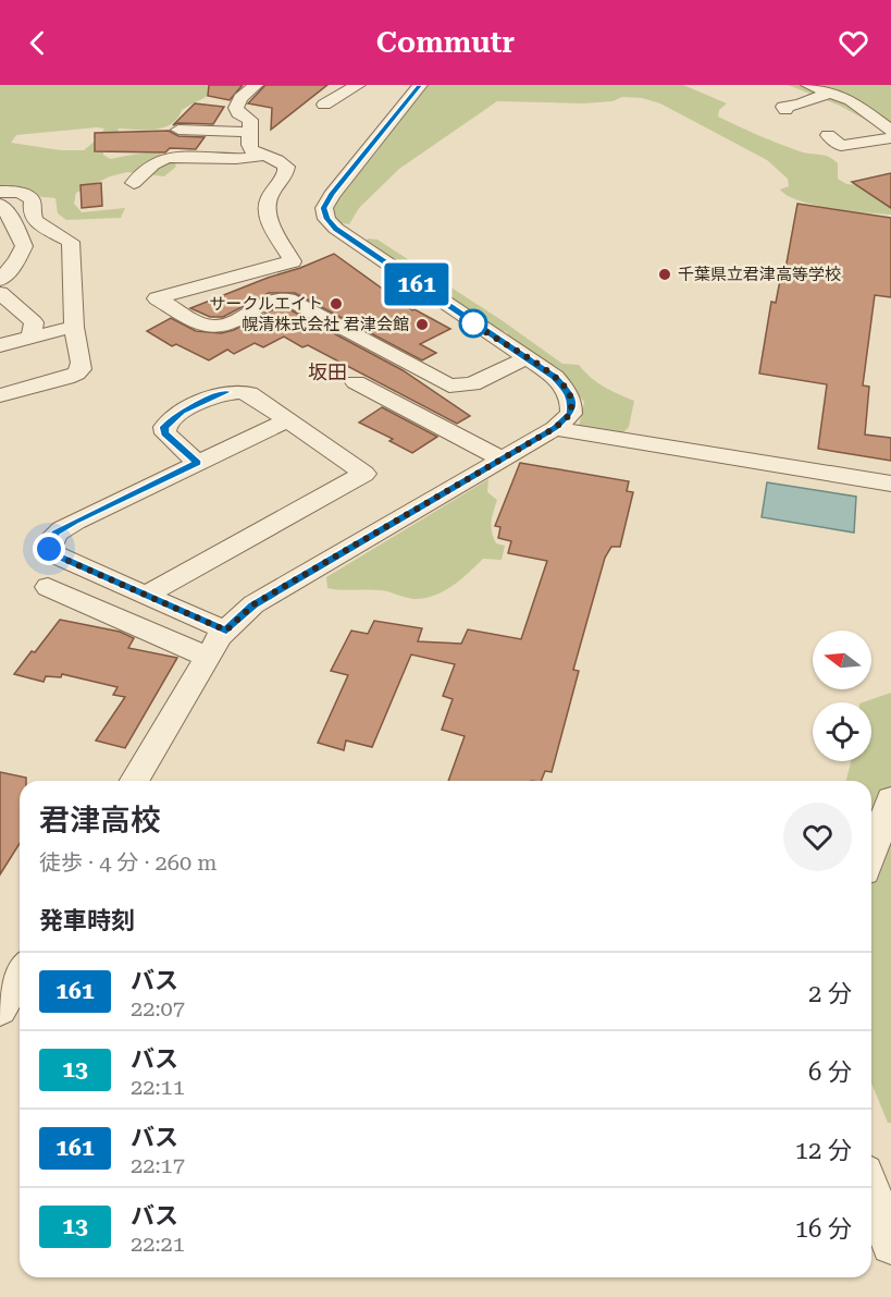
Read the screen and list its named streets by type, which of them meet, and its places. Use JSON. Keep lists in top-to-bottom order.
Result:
{
  "districts": ["坂田"],
  "places": ["千葉県立君津高等学校", "サークルエイト", "幌清株式会社 君津会館"],
  "lines": ["bus line 161"],
  "north": "left",
  "page": {
    "header": "Commutr",
    "on_map": "161",
    "heading": [
      ["君津高校", "徒歩 · 4 分 · 260 m"],
      "発車時刻"
    ],
    "list": [
      {
        "mark": "161",
        "name": "バス",
        "note": "22:07",
        "value": "2 分"
      },
      {
        "mark": "13",
        "name": "バス",
        "note": "22:11",
        "value": "6 分"
      },
      {
        "mark": "161",
        "name": "バス",
        "note": "22:17",
        "value": "12 分"
      },
      {
        "mark": "13",
        "name": "バス",
        "note": "22:21",
        "value": "16 分"
      }
    ]
  }
}
